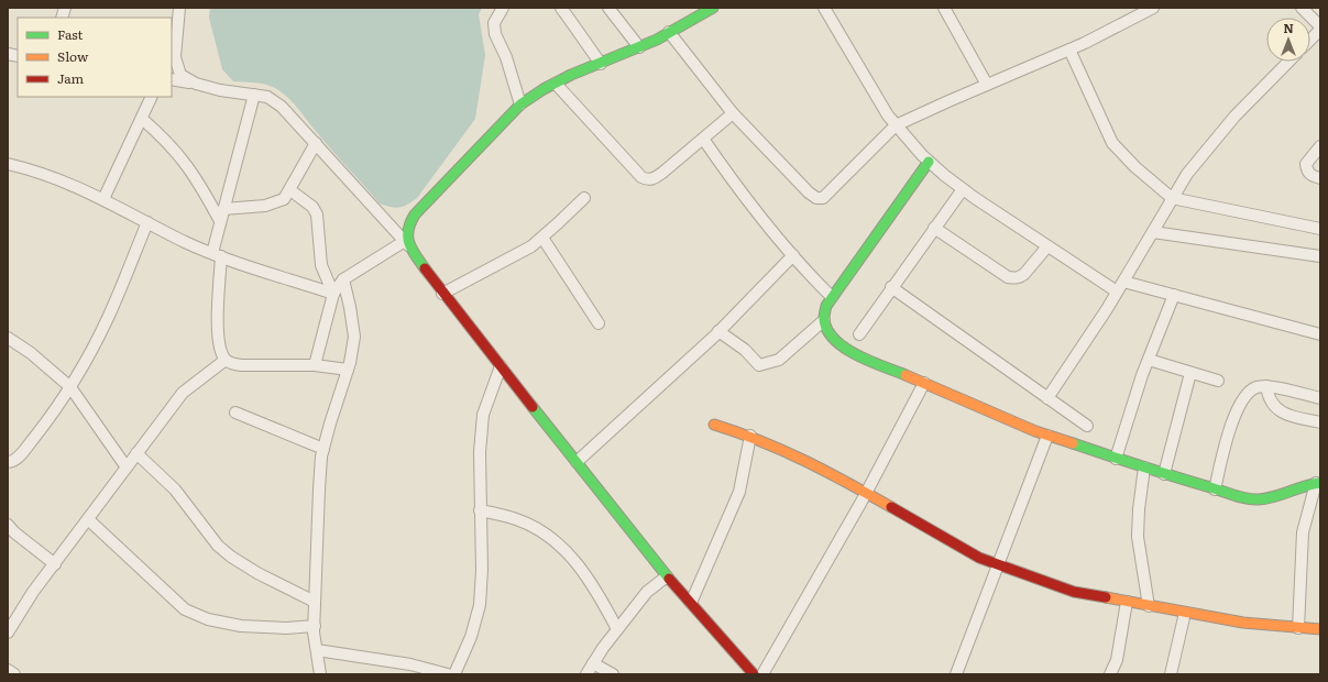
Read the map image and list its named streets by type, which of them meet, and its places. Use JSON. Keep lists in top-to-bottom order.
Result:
{
  "legend": ["Fast", "Slow", "Jam"],
  "north": "top"
}
